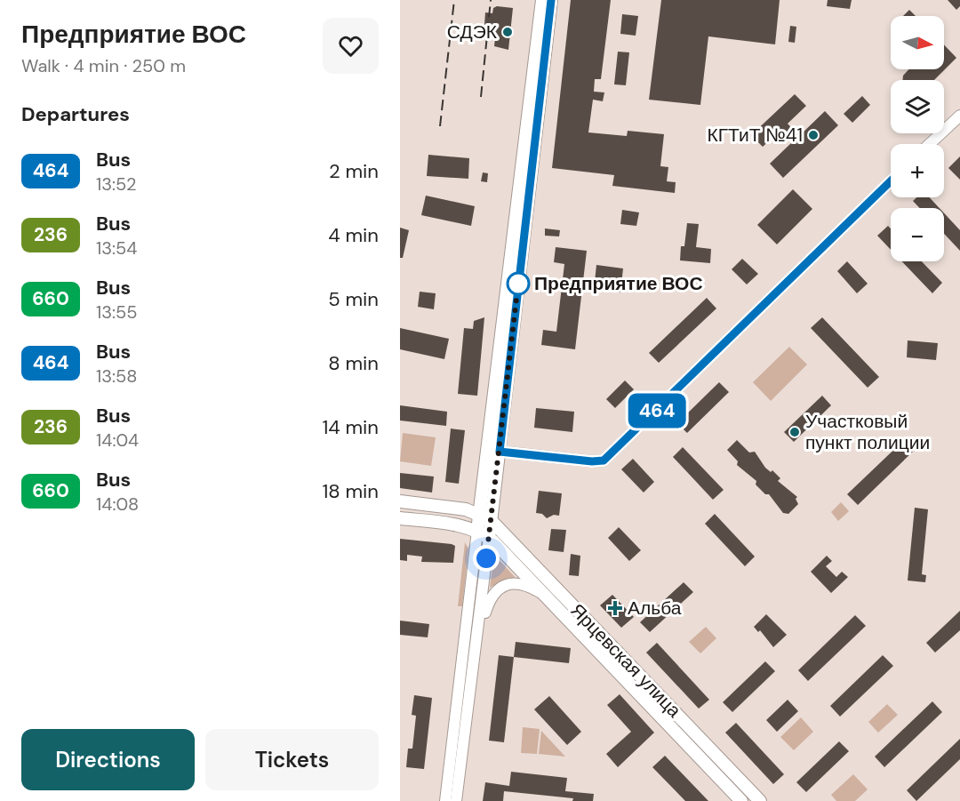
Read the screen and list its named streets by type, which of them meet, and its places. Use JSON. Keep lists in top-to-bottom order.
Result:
{
  "streets": {
    "main road": ["Ярцевская улица"]
  },
  "places": {
    "other": [
      "СДЭК",
      "КГТиТ №41",
      "Предприятие ВОС",
      "Участковый пункт полиции"
    ],
    "health": ["Альба"]
  },
  "lines": ["bus line 464"],
  "north": "right",
  "page": {
    "heading": [
      ["Предприятие ВОС", "Walk · 4 min · 250 m"],
      "Departures"
    ],
    "on_map": "464",
    "map_buttons": ["+", "−"],
    "list": [
      {
        "mark": "464",
        "name": "Bus",
        "note": "13:52",
        "value": "2 min"
      },
      {
        "mark": "236",
        "name": "Bus",
        "note": "13:54",
        "value": "4 min"
      },
      {
        "mark": "660",
        "name": "Bus",
        "note": "13:55",
        "value": "5 min"
      },
      {
        "mark": "464",
        "name": "Bus",
        "note": "13:58",
        "value": "8 min"
      },
      {
        "mark": "236",
        "name": "Bus",
        "note": "14:04",
        "value": "14 min"
      },
      {
        "mark": "660",
        "name": "Bus",
        "note": "14:08",
        "value": "18 min"
      }
    ],
    "buttons": ["Directions", "Tickets"]
  }
}
